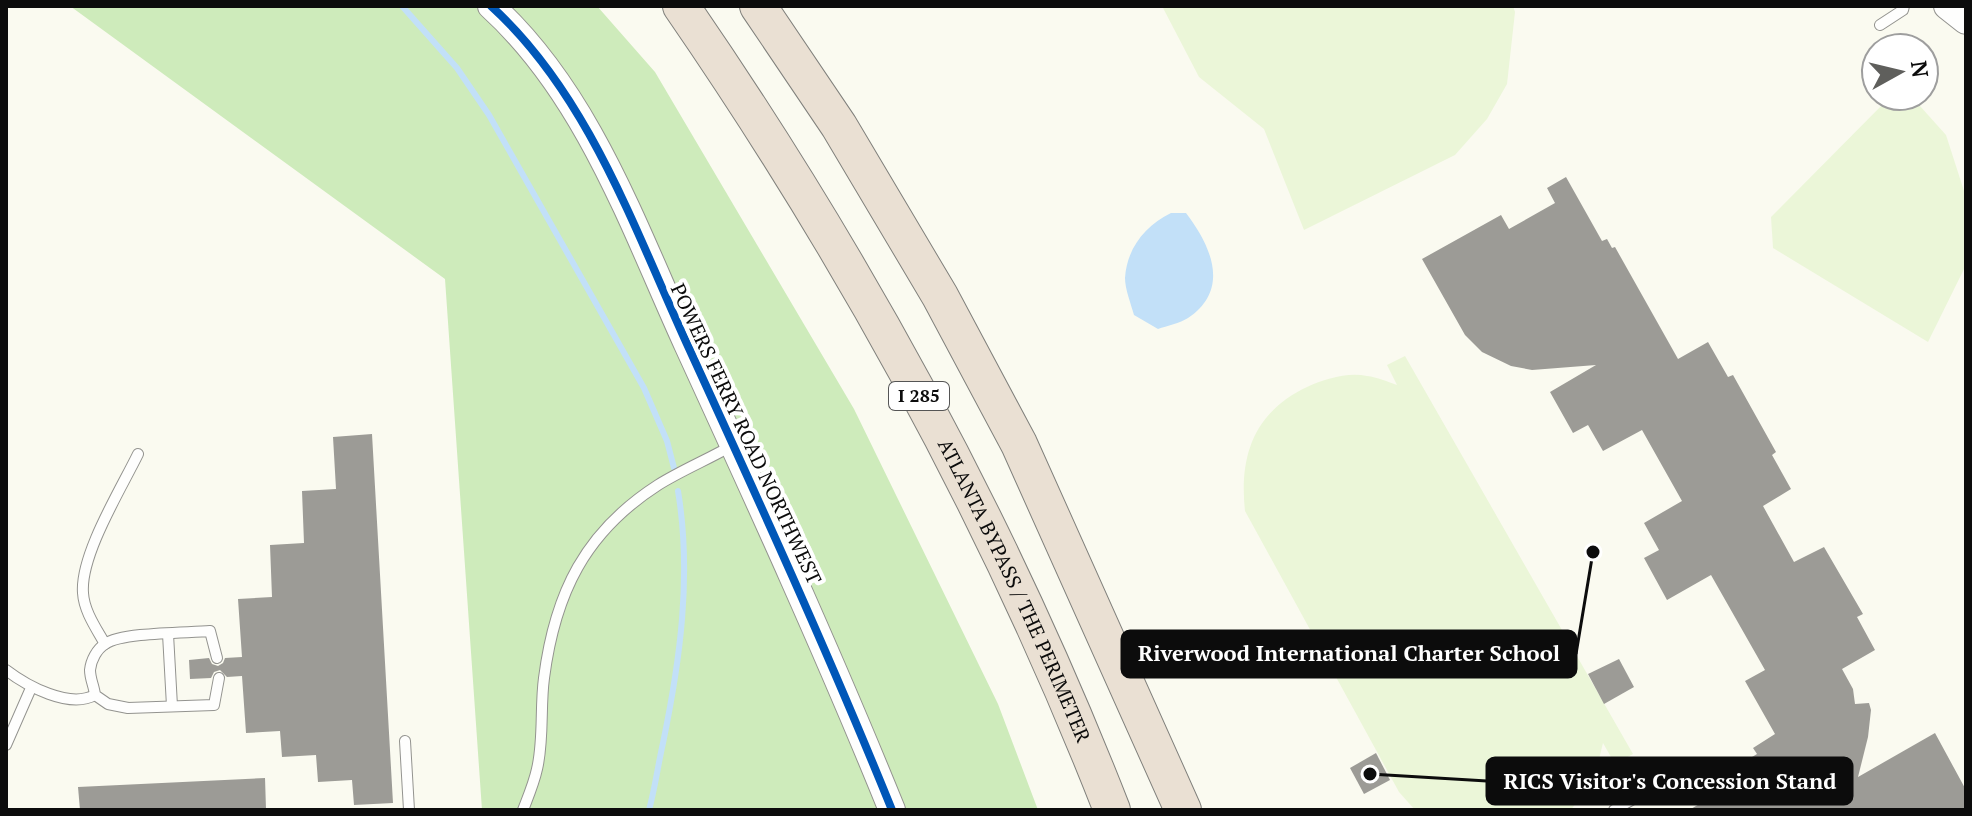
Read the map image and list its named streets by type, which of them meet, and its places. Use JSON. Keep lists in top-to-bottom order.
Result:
{
  "streets": {
    "highway": ["I 285", "ATLANTA BYPASS / THE PERIMETER"],
    "street": ["POWERS FERRY ROAD NORTHWEST"]
  },
  "places": ["Riverwood International Charter School", "RICS Visitor's Concession Stand"],
  "north": "right"
}
